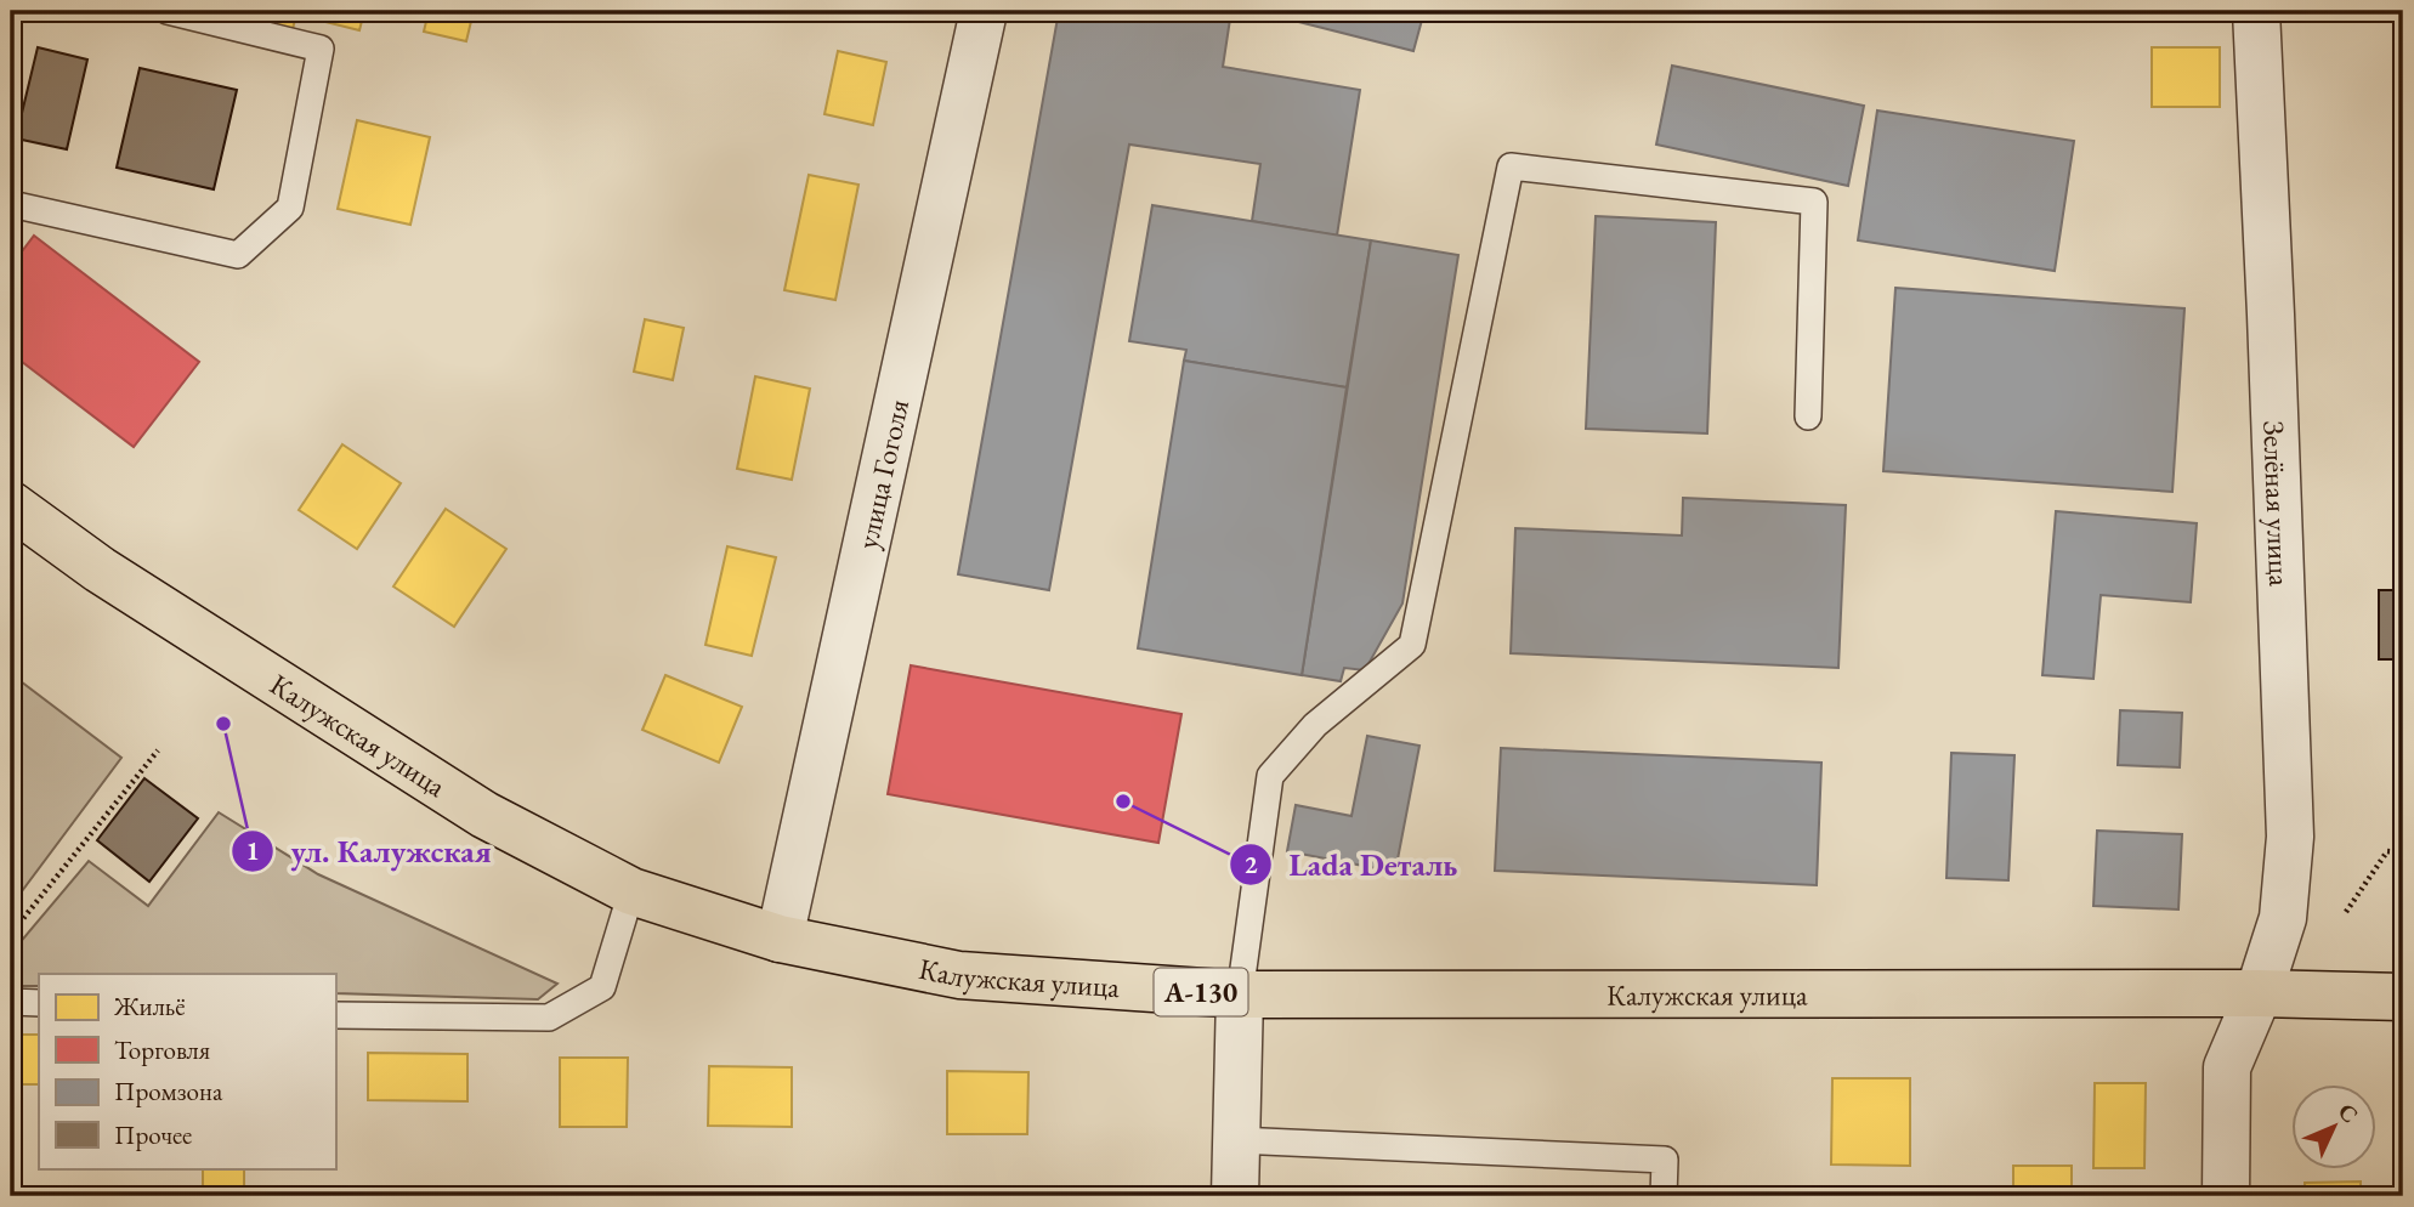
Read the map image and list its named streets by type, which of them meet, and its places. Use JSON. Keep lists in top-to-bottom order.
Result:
{
  "streets": {
    "main road": ["Калужская улица", "А-130"],
    "street": ["улица Гоголя", "Зелёная улица"]
  },
  "crossings": [
    ["улица Гоголя", "Калужская улица"],
    ["Зелёная улица", "Калужская улица"]
  ],
  "places": ["ул. Калужская", "Lada Dеталь"],
  "legend": [
    "Жильё",
    "Торговля",
    "Промзона",
    "Прочее"
  ],
  "north": "top right"
}
